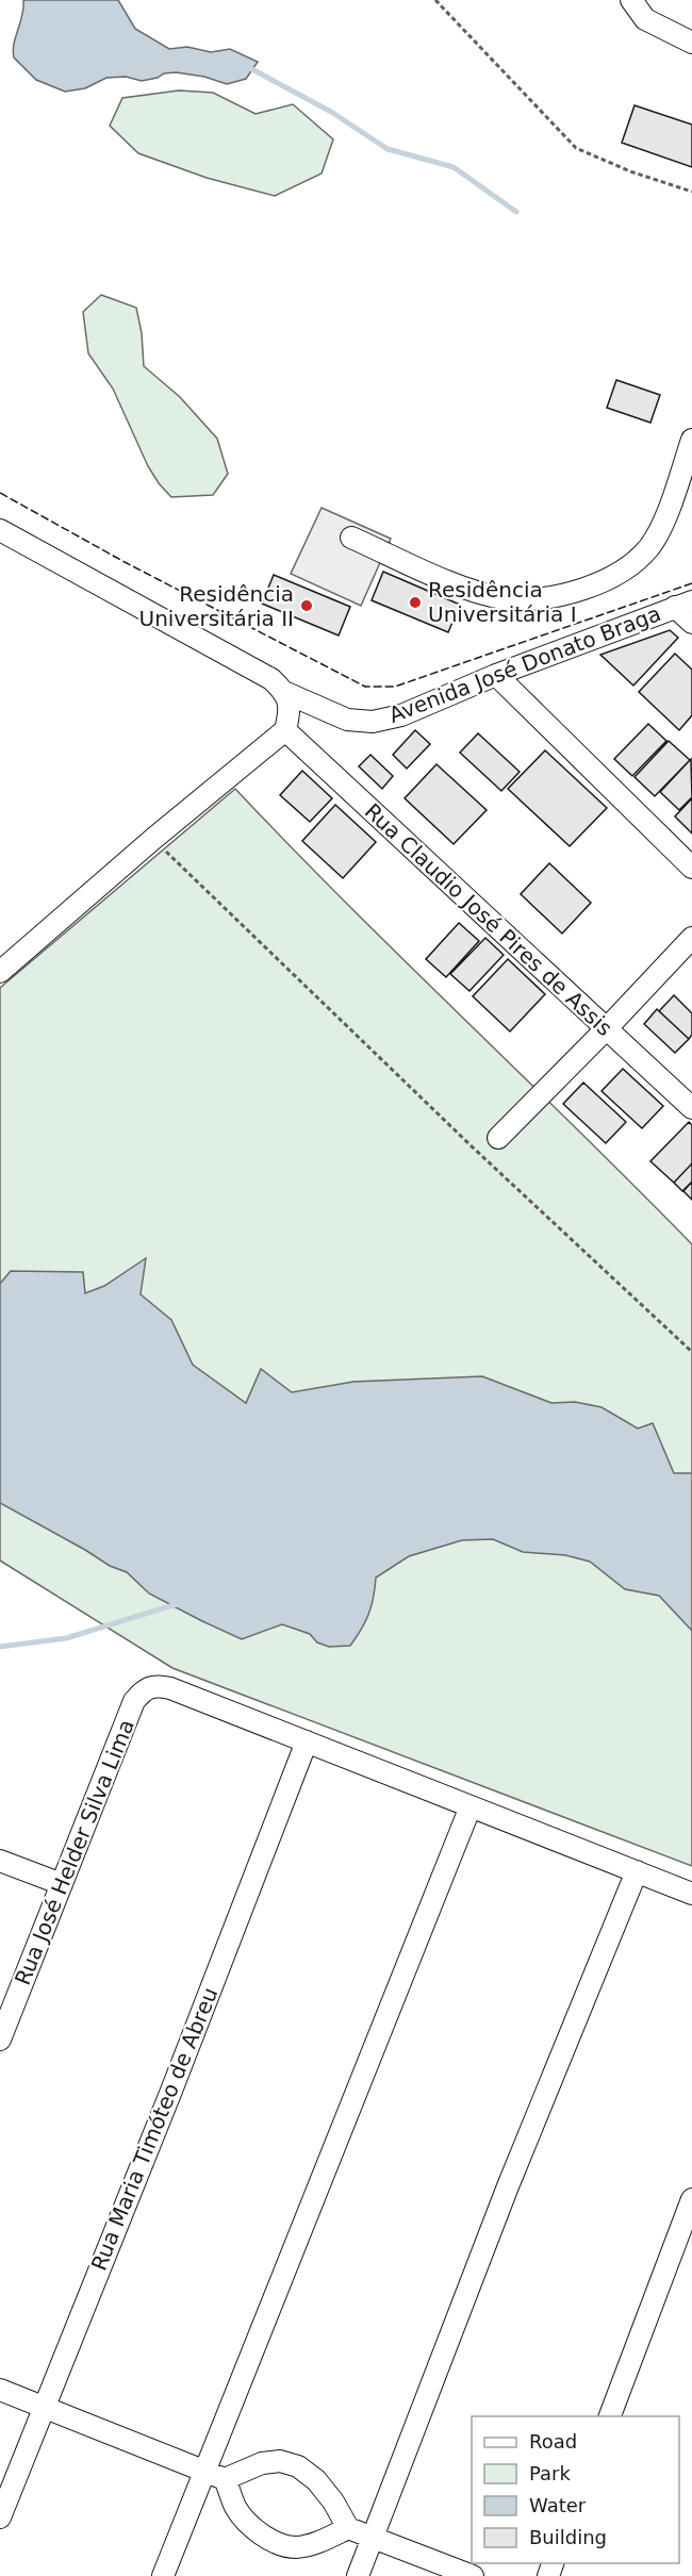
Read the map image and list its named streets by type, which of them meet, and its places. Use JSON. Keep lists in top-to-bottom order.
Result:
{
  "streets": {
    "street": [
      "Avenida José Donato Braga",
      "Rua Claudio José Pires de Assis",
      "Rua José Helder Silva Lima",
      "Rua Maria Timóteo de Abreu"
    ]
  },
  "crossings": [
    ["Rua José Helder Silva Lima", "Rua Maria Timóteo de Abreu"]
  ],
  "places": ["Residência Universitária I", "Residência Universitária II"],
  "legend": [
    "Road",
    "Park",
    "Water",
    "Building"
  ]
}
